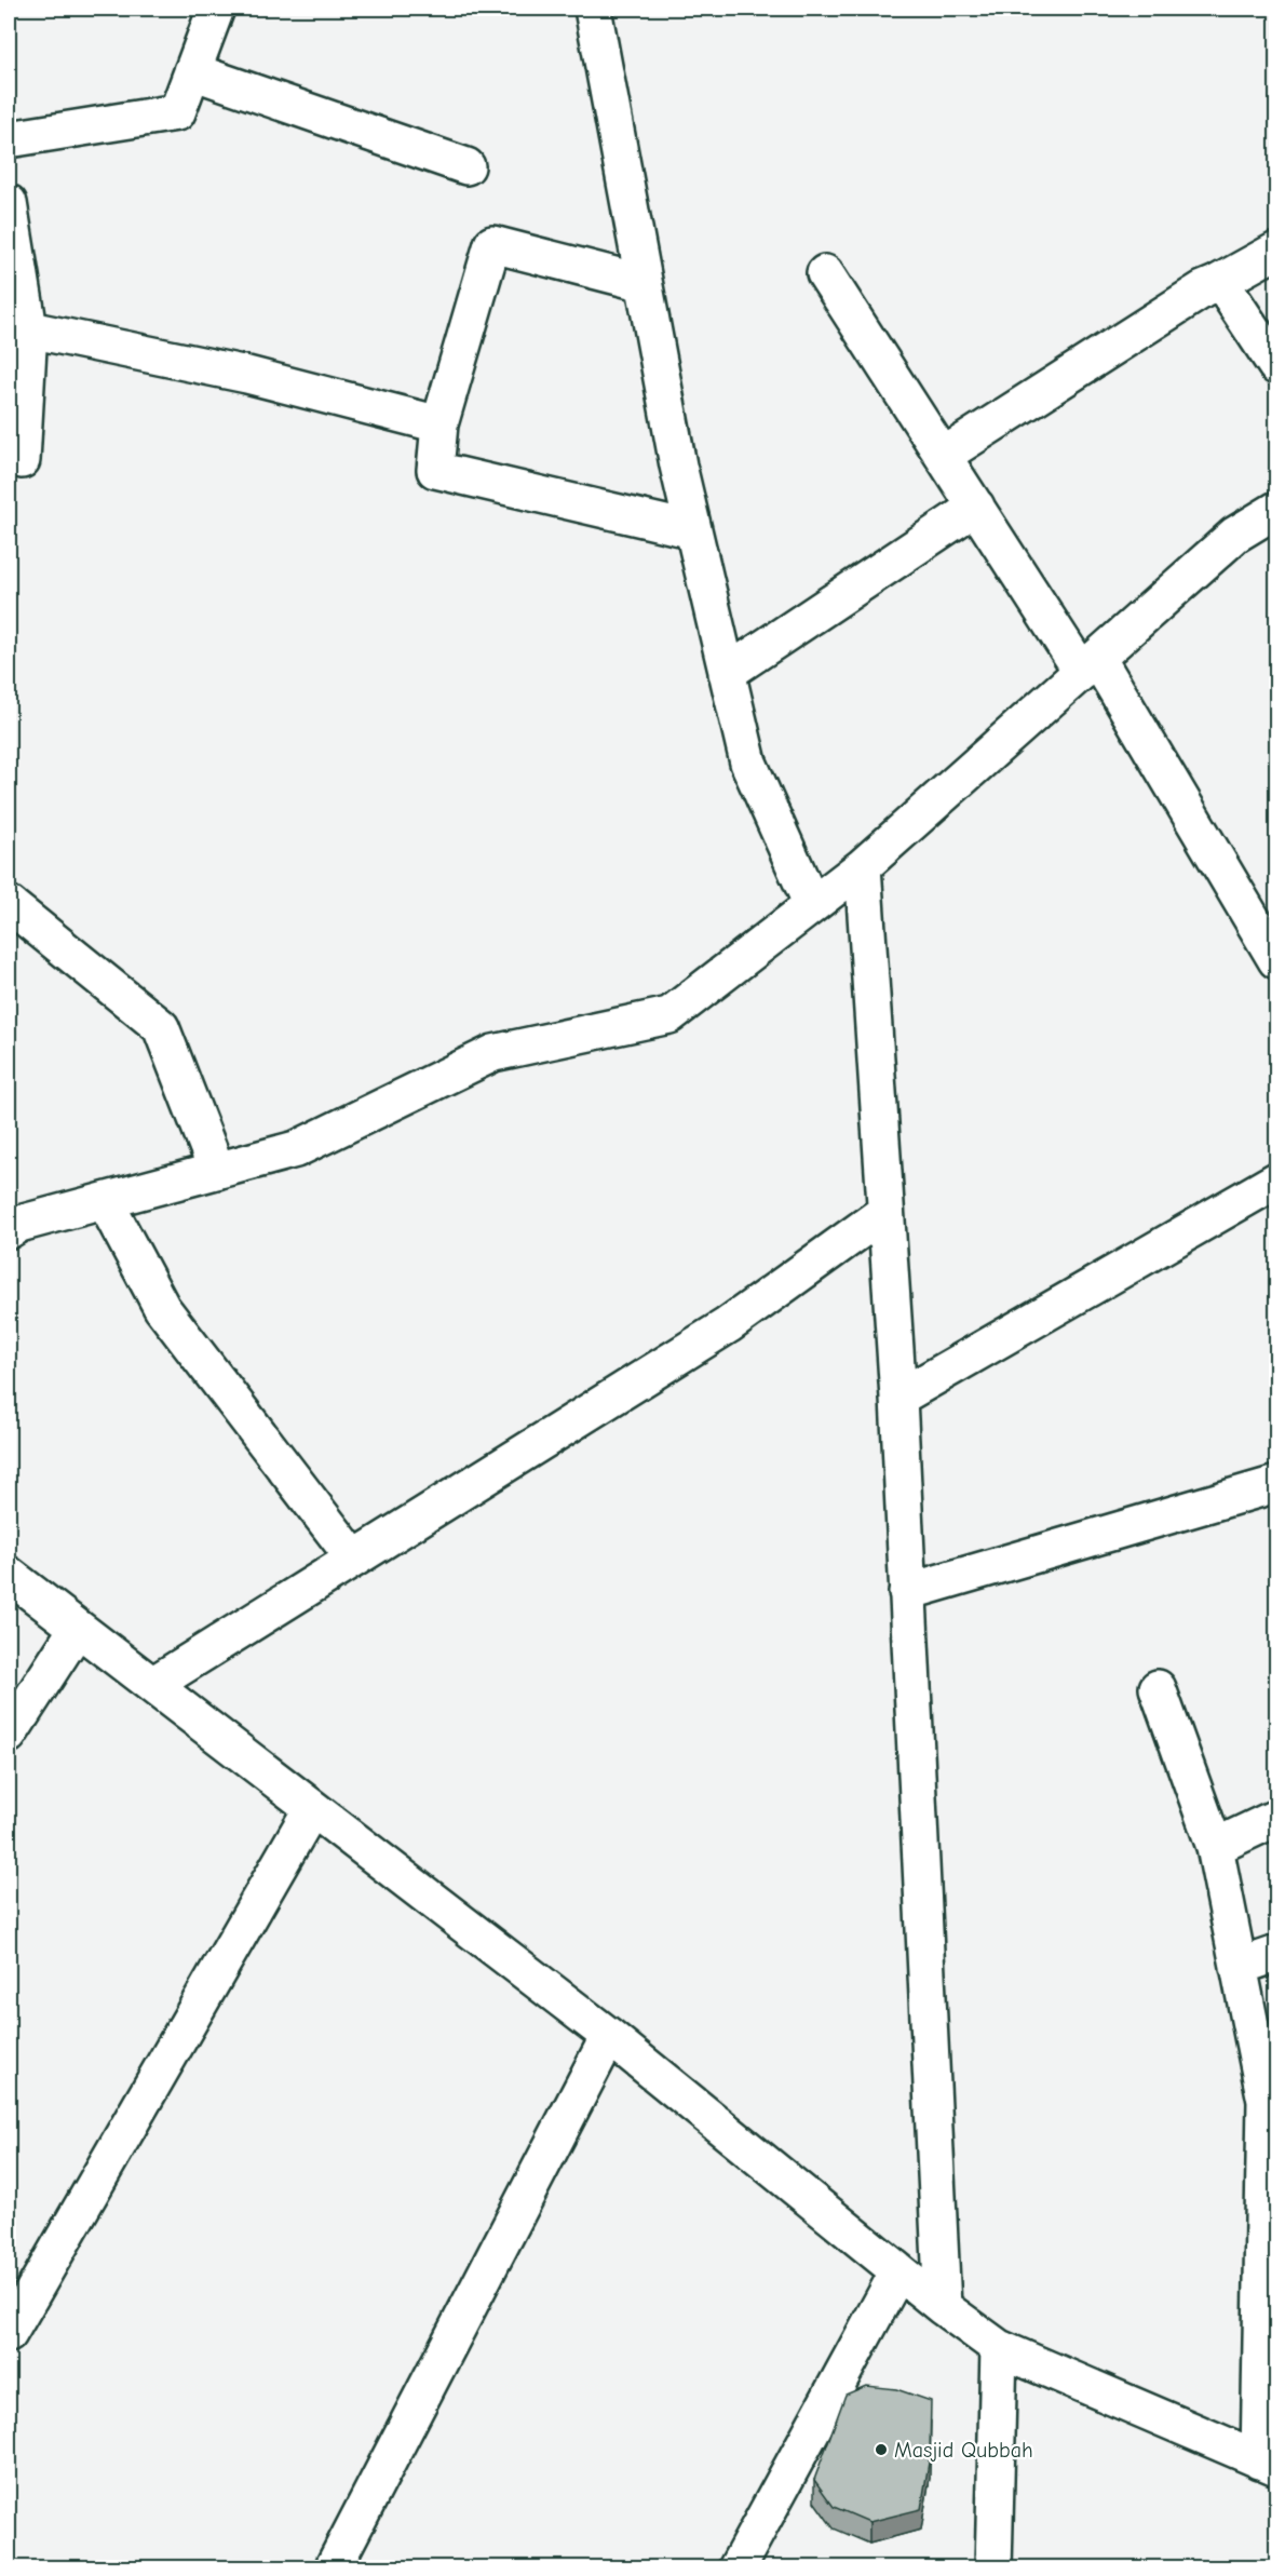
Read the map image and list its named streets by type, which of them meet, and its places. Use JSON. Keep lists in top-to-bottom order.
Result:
{
  "places": ["Masjid Qubbah"]
}
